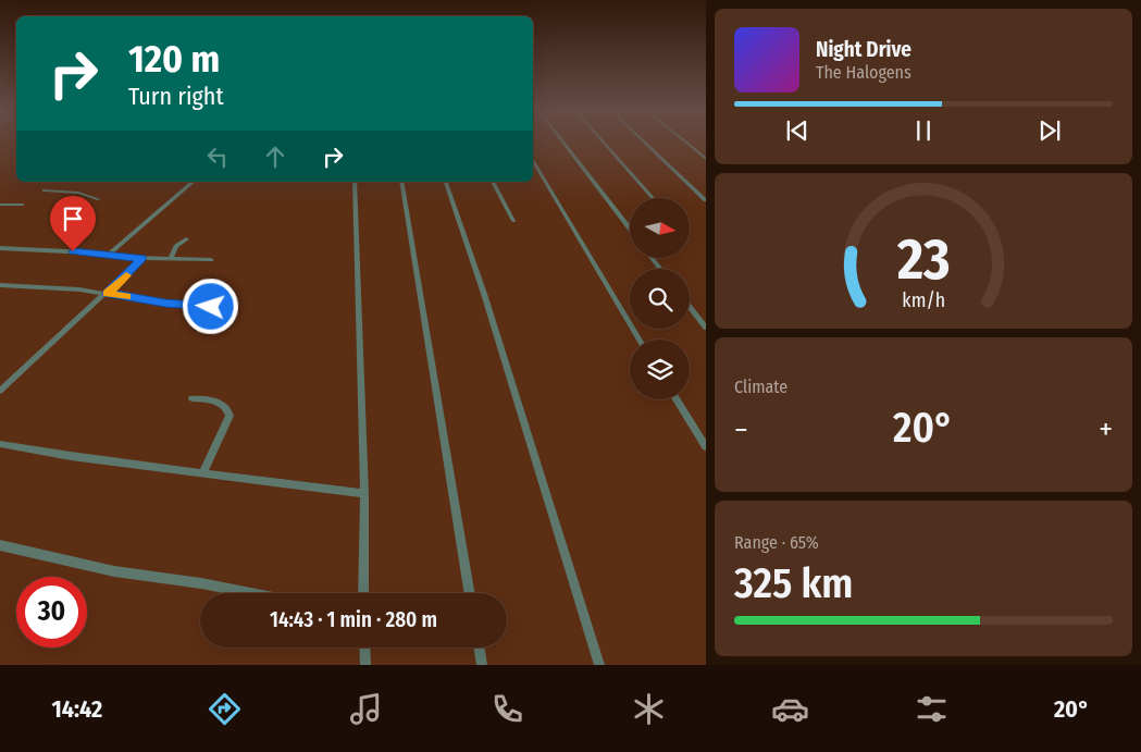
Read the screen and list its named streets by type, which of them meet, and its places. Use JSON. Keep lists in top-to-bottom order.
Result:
{
  "north": "right",
  "page": {
    "turn": ["120 m", "Turn right"],
    "song": ["Night Drive", "The Halogens"],
    "tile": [
      "Climate",
      ["Range · 65%", "325 km"]
    ],
    "heat": ["−", "20°", "+"],
    "limit": "30",
    "trip": "14:43 · 1 min · 280 m",
    "tabs": ["14:42", "20°"],
    "gauge": ["23", "km/h"]
  }
}
